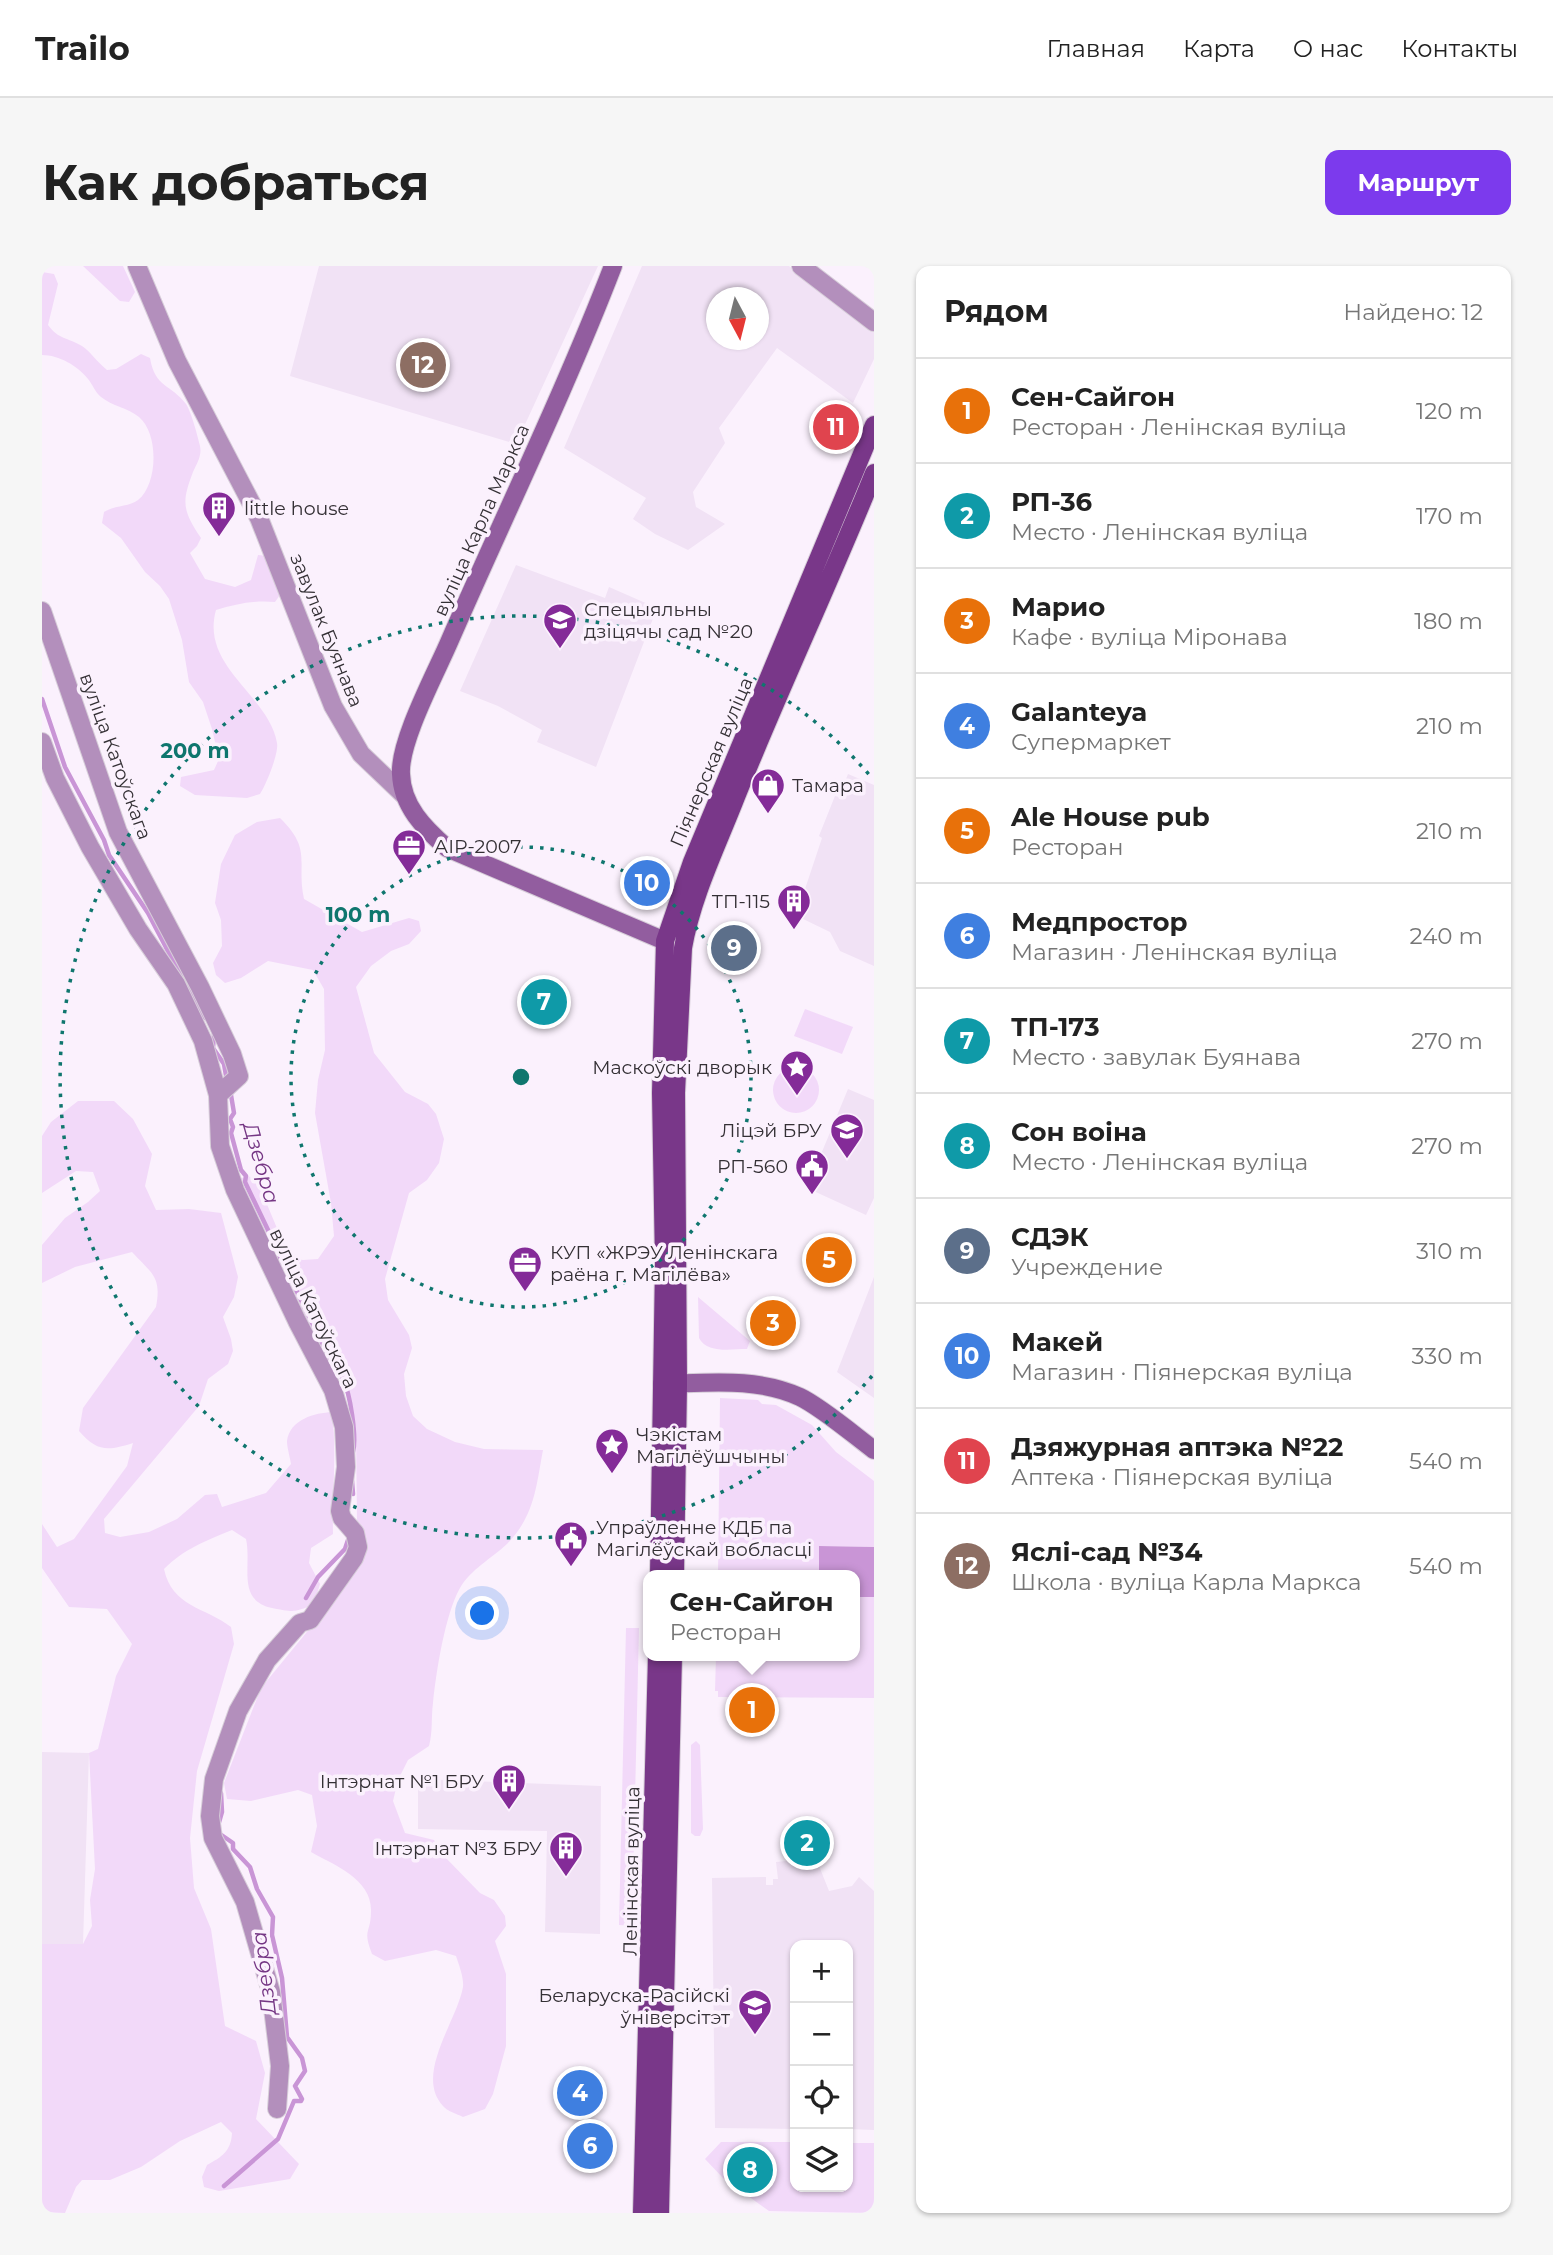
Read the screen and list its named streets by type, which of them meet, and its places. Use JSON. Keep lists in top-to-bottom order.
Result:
{
  "streets": {
    "main road": [
      "вуліца Карла Маркса",
      "завулак Буянава",
      "Піянерская вуліца",
      "Ленінская вуліца"
    ],
    "street": ["вуліца Катоўскага"]
  },
  "crossings": [
    ["вуліца Карла Маркса", "завулак Буянава"],
    ["завулак Буянава", "Піянерская вуліца"]
  ],
  "water": ["Дзебра"],
  "places": {
    "building": [
      "little house",
      "ТП-115",
      "Інтэрнат №1 БРУ",
      "Інтэрнат №3 БРУ"
    ],
    "school or university": ["Спецыяльны дзіцячы сад №20", "Ліцэй БРУ", "Беларуска-Расійскі ўніверсітэт"],
    "shop": ["Тамара"],
    "office": ["АІР-2007", "КУП «ЖРЭУ Ленінскага раёна г. Магілёва»"],
    "place": ["Маскоўскі дворык", "Чэкістам Магілёўшчыны"],
    "public building": ["РП-560", "Упраўленне КДБ па Магілёўскай вобласці"]
  },
  "north": "bottom",
  "page": {
    "header": "Trailo",
    "nav": [
      "Главная",
      "Карта",
      "О нас",
      "Контакты"
    ],
    "buttons": "Маршрут",
    "title": "Как добраться",
    "heading": ["Рядом", "Найдено: 12"],
    "pins": [
      "12",
      "11",
      "10",
      "9",
      "7",
      "5",
      "3",
      "1",
      "2",
      "4",
      "6",
      "8"
    ],
    "list": [
      {
        "mark": "1",
        "name": "Сен-Сайгон",
        "note": "Ресторан · Ленінская вуліца",
        "value": "120 m"
      },
      {
        "mark": "2",
        "name": "РП-36",
        "note": "Место · Ленінская вуліца",
        "value": "170 m"
      },
      {
        "mark": "3",
        "name": "Марио",
        "note": "Кафе · вуліца Міронава",
        "value": "180 m"
      },
      {
        "mark": "4",
        "name": "Galanteya",
        "note": "Супермаркет",
        "value": "210 m"
      },
      {
        "mark": "5",
        "name": "Ale House pub",
        "note": "Ресторан",
        "value": "210 m"
      },
      {
        "mark": "6",
        "name": "Медпростор",
        "note": "Магазин · Ленінская вуліца",
        "value": "240 m"
      },
      {
        "mark": "7",
        "name": "ТП-173",
        "note": "Место · завулак Буянава",
        "value": "270 m"
      },
      {
        "mark": "8",
        "name": "Сон воіна",
        "note": "Место · Ленінская вуліца",
        "value": "270 m"
      },
      {
        "mark": "9",
        "name": "СДЭК",
        "note": "Учреждение",
        "value": "310 m"
      },
      {
        "mark": "10",
        "name": "Макей",
        "note": "Магазин · Піянерская вуліца",
        "value": "330 m"
      },
      {
        "mark": "11",
        "name": "Дзяжурная аптэка №22",
        "note": "Аптека · Піянерская вуліца",
        "value": "540 m"
      },
      {
        "mark": "12",
        "name": "Яслі-сад №34",
        "note": "Школа · вуліца Карла Маркса",
        "value": "540 m"
      }
    ],
    "popup": ["Сен-Сайгон", "Ресторан"],
    "map_buttons": ["+", "−"]
  },
  "rings": ["200 m", "100 m"]
}
